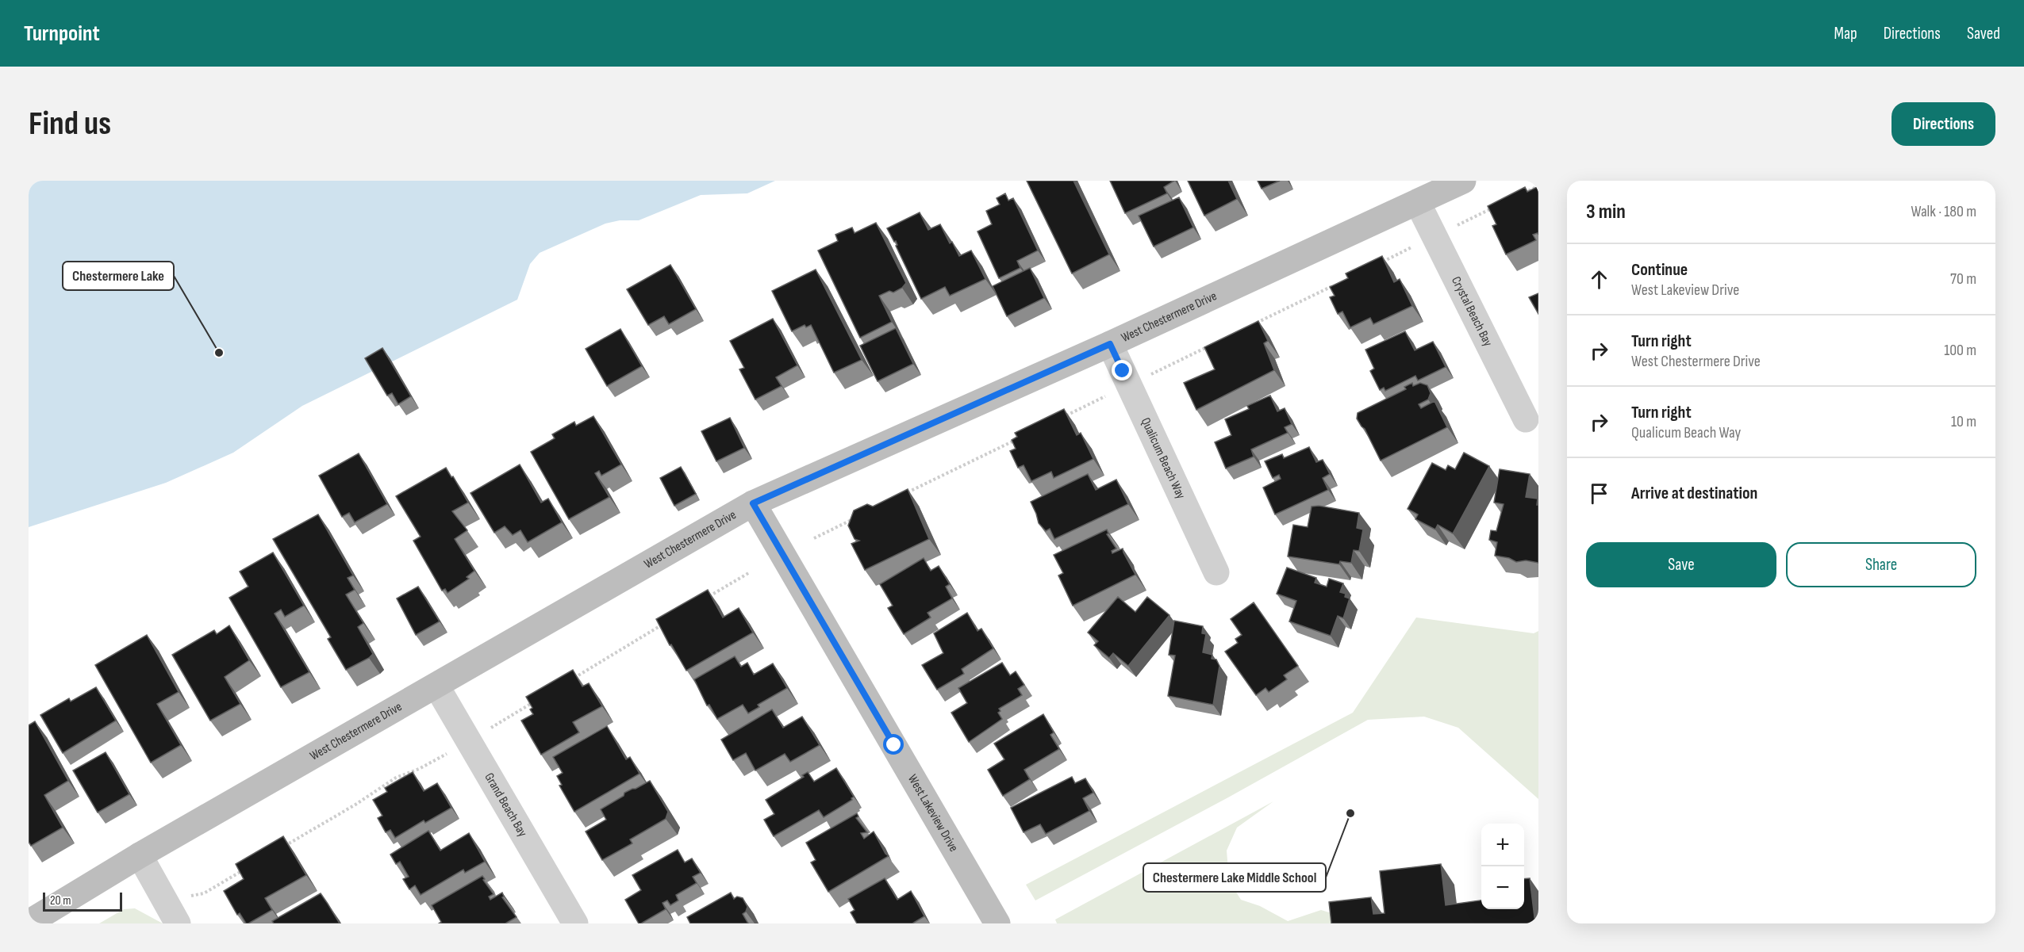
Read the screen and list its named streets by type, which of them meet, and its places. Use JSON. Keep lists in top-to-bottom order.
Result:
{
  "streets": {
    "street": [
      "Crystal Beach Bay",
      "West Chestermere Drive",
      "Qualicum Beach Way",
      "Grand Beach Bay",
      "West Lakeview Drive"
    ]
  },
  "crossings": [
    ["Crystal Beach Bay", "West Chestermere Drive"],
    ["West Chestermere Drive", "Qualicum Beach Way"],
    ["West Chestermere Drive", "Grand Beach Bay"],
    ["West Chestermere Drive", "West Lakeview Drive"]
  ],
  "places": ["Chestermere Lake", "Chestermere Lake Middle School"],
  "scale_bar": "20 m",
  "page": {
    "header": "Turnpoint",
    "nav": ["Map", "Directions", "Saved"],
    "buttons": [
      "Directions",
      ["Save", "Share"]
    ],
    "title": "Find us",
    "heading": ["3 min", "Walk · 180 m"],
    "list": [
      ["Continue", "West Lakeview Drive", "70 m"],
      ["Turn right", "West Chestermere Drive", "100 m"],
      ["Turn right", "Qualicum Beach Way", "10 m"],
      "Arrive at destination"
    ],
    "map_buttons": ["+", "−"],
    "scale": "20 m"
  }
}
